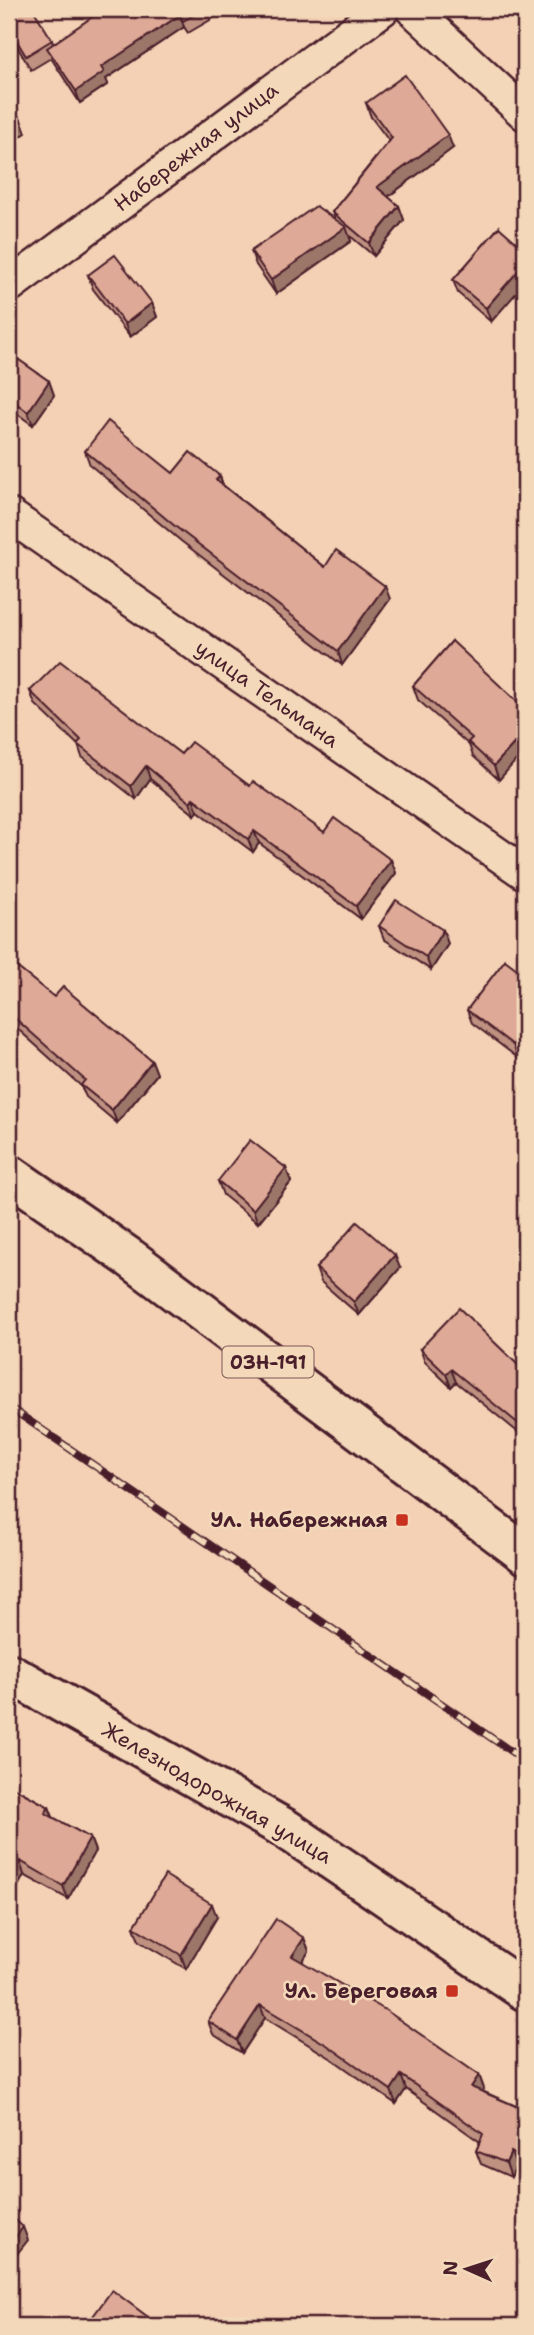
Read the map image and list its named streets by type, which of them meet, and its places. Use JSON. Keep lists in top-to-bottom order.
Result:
{
  "streets": {
    "main road": ["03Н-191", "Железнодорожная улица"],
    "street": ["Набережная улица", "улица Тельмана"]
  },
  "places": {
    "transit": ["Ул. Набережная", "Ул. Береговая"]
  },
  "north": "left"
}
